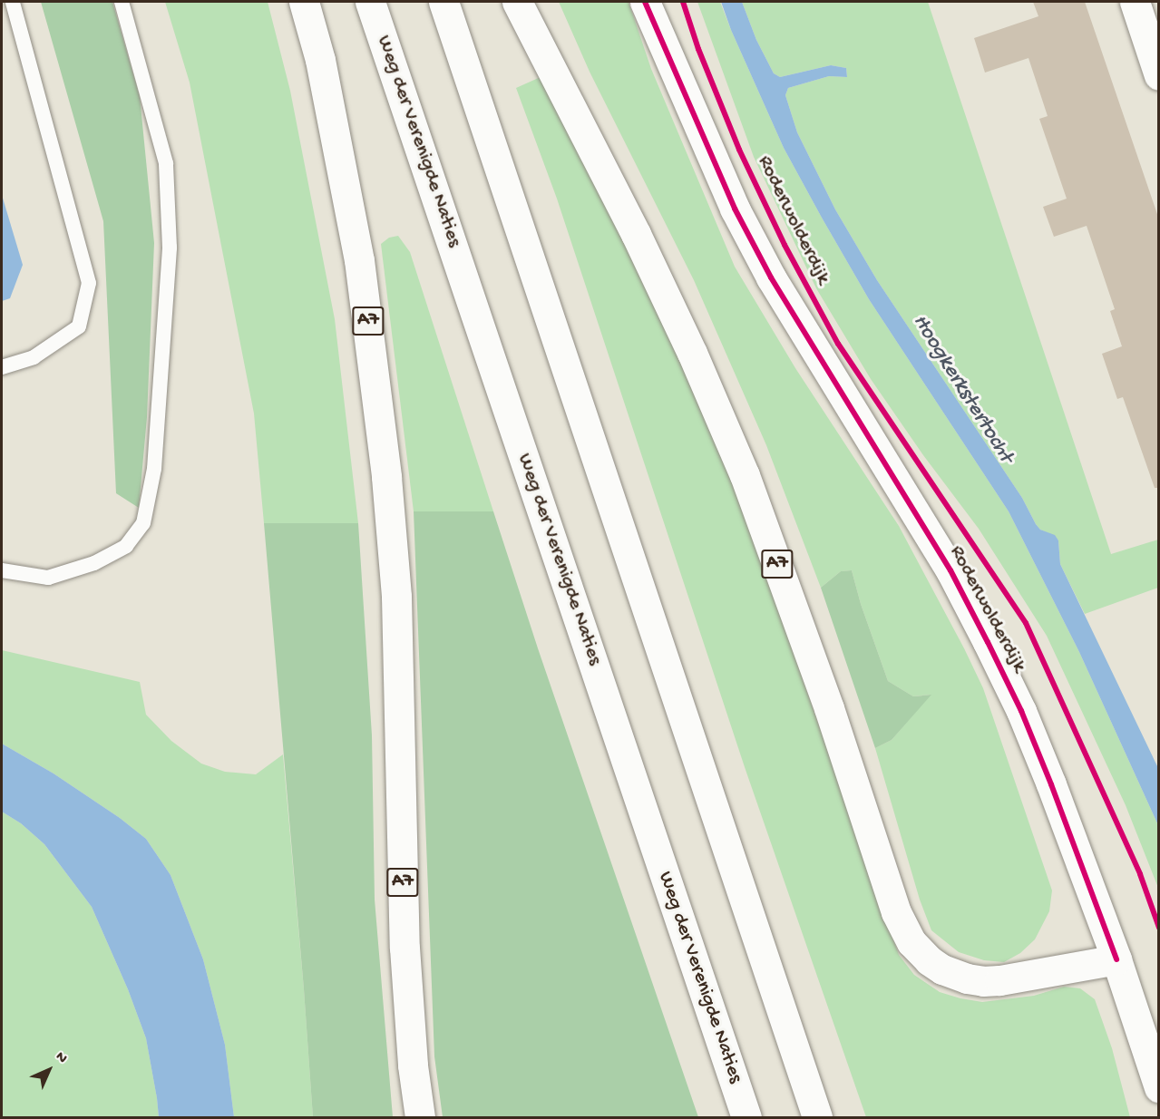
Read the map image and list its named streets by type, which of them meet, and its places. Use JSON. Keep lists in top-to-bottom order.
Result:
{
  "streets": {
    "main road": ["Weg der Verenigde Naties", "Roderwolderdijk", "A7"]
  },
  "crossings": [
    ["Roderwolderdijk", "A7"]
  ],
  "water": ["Hoogkerkstertocht"],
  "north": "top right"
}
